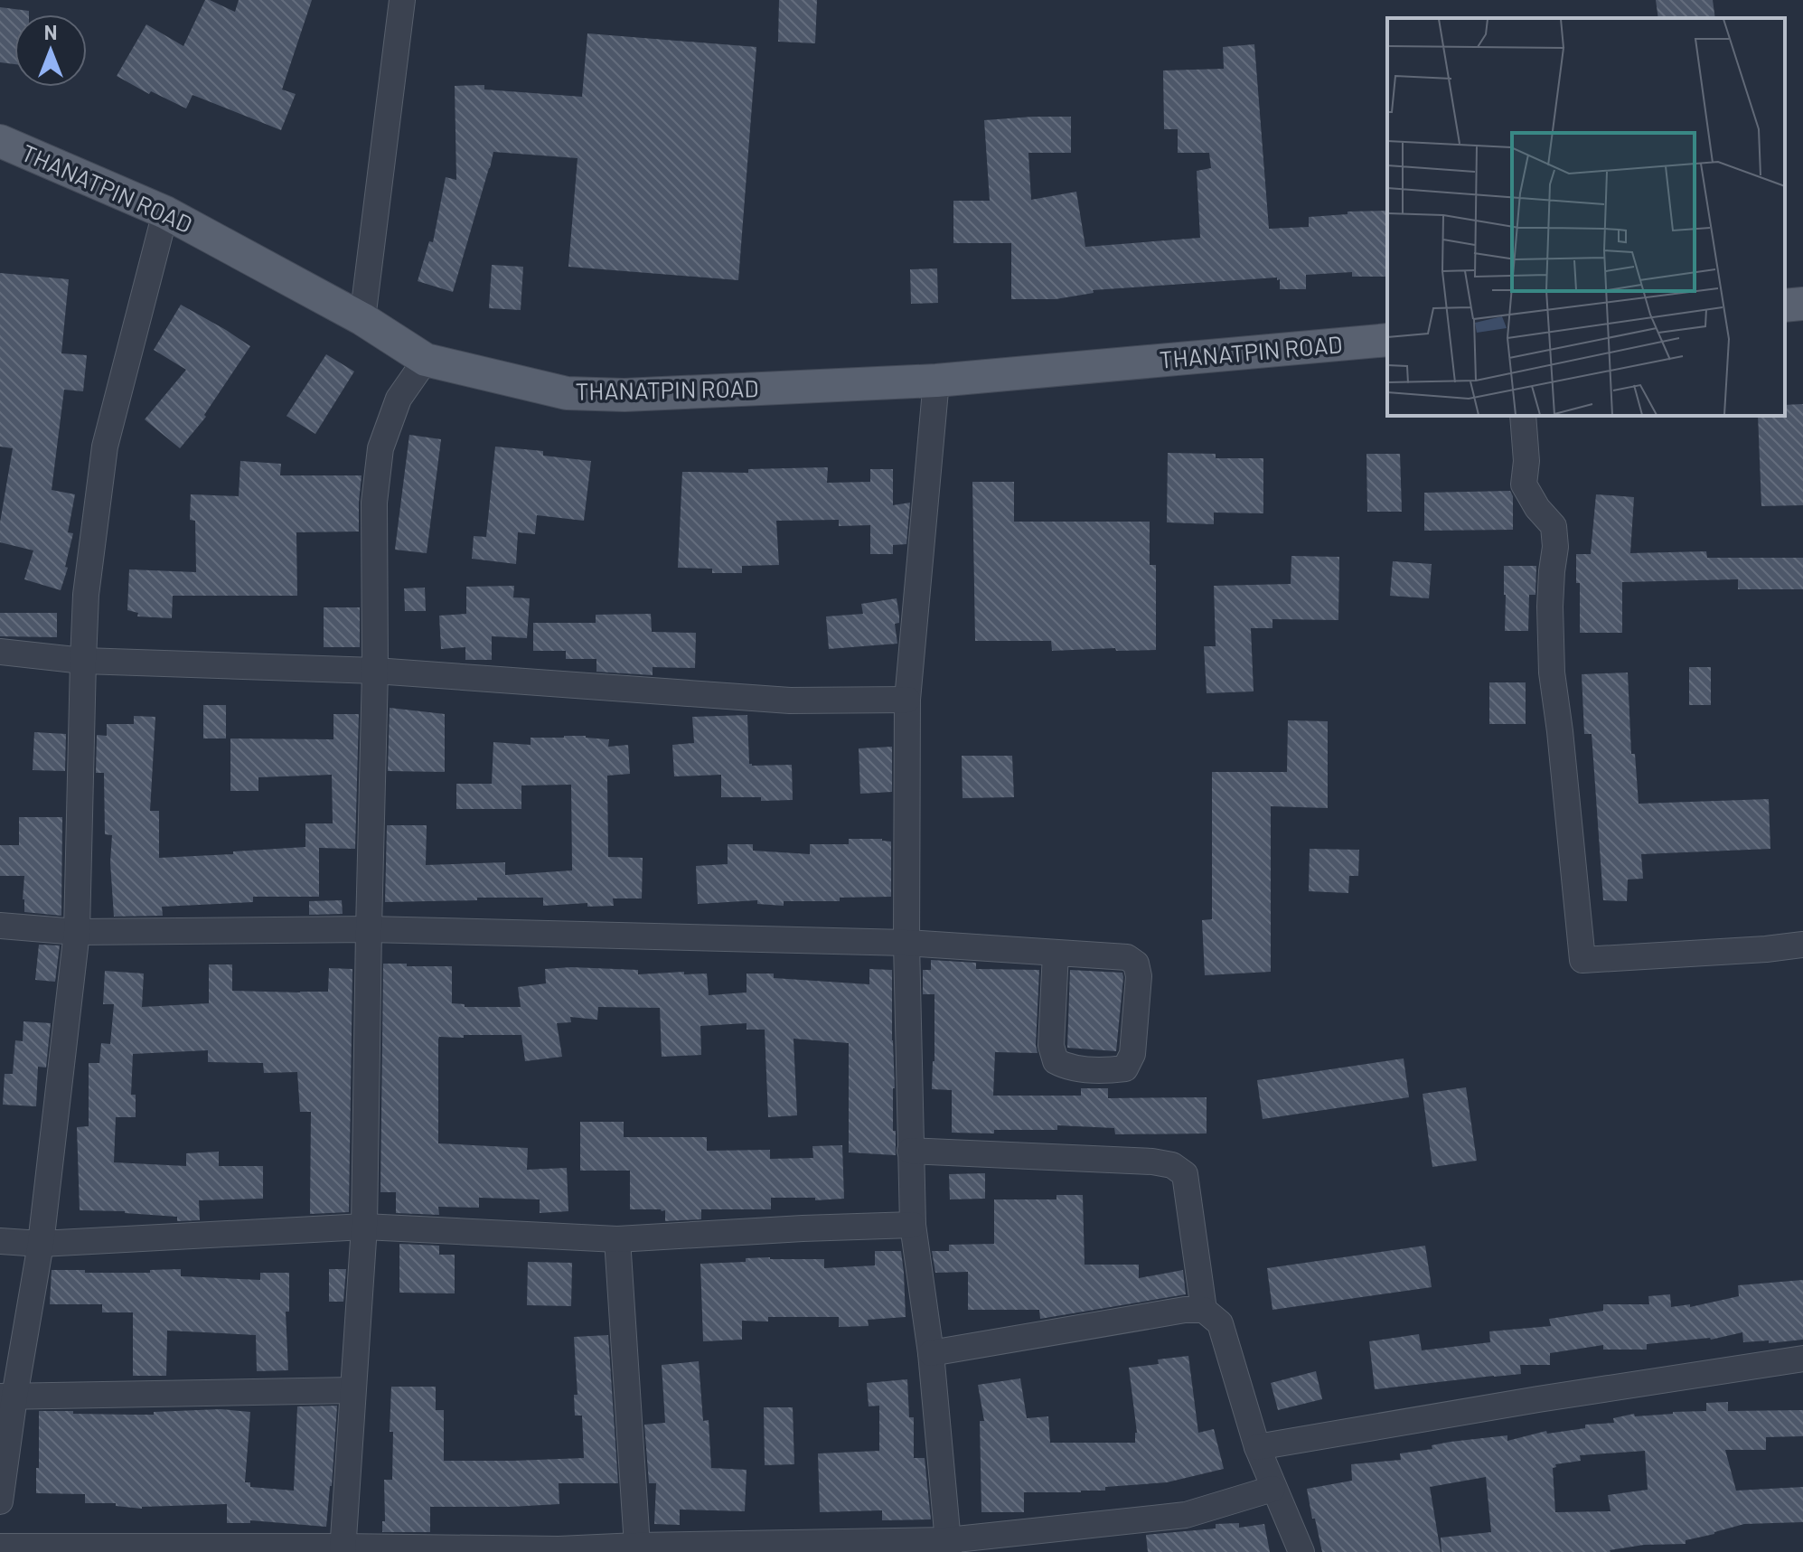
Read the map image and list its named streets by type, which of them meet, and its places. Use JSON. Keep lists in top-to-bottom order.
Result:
{
  "streets": {
    "main road": ["THANATPIN ROAD"]
  },
  "north": "top"
}
